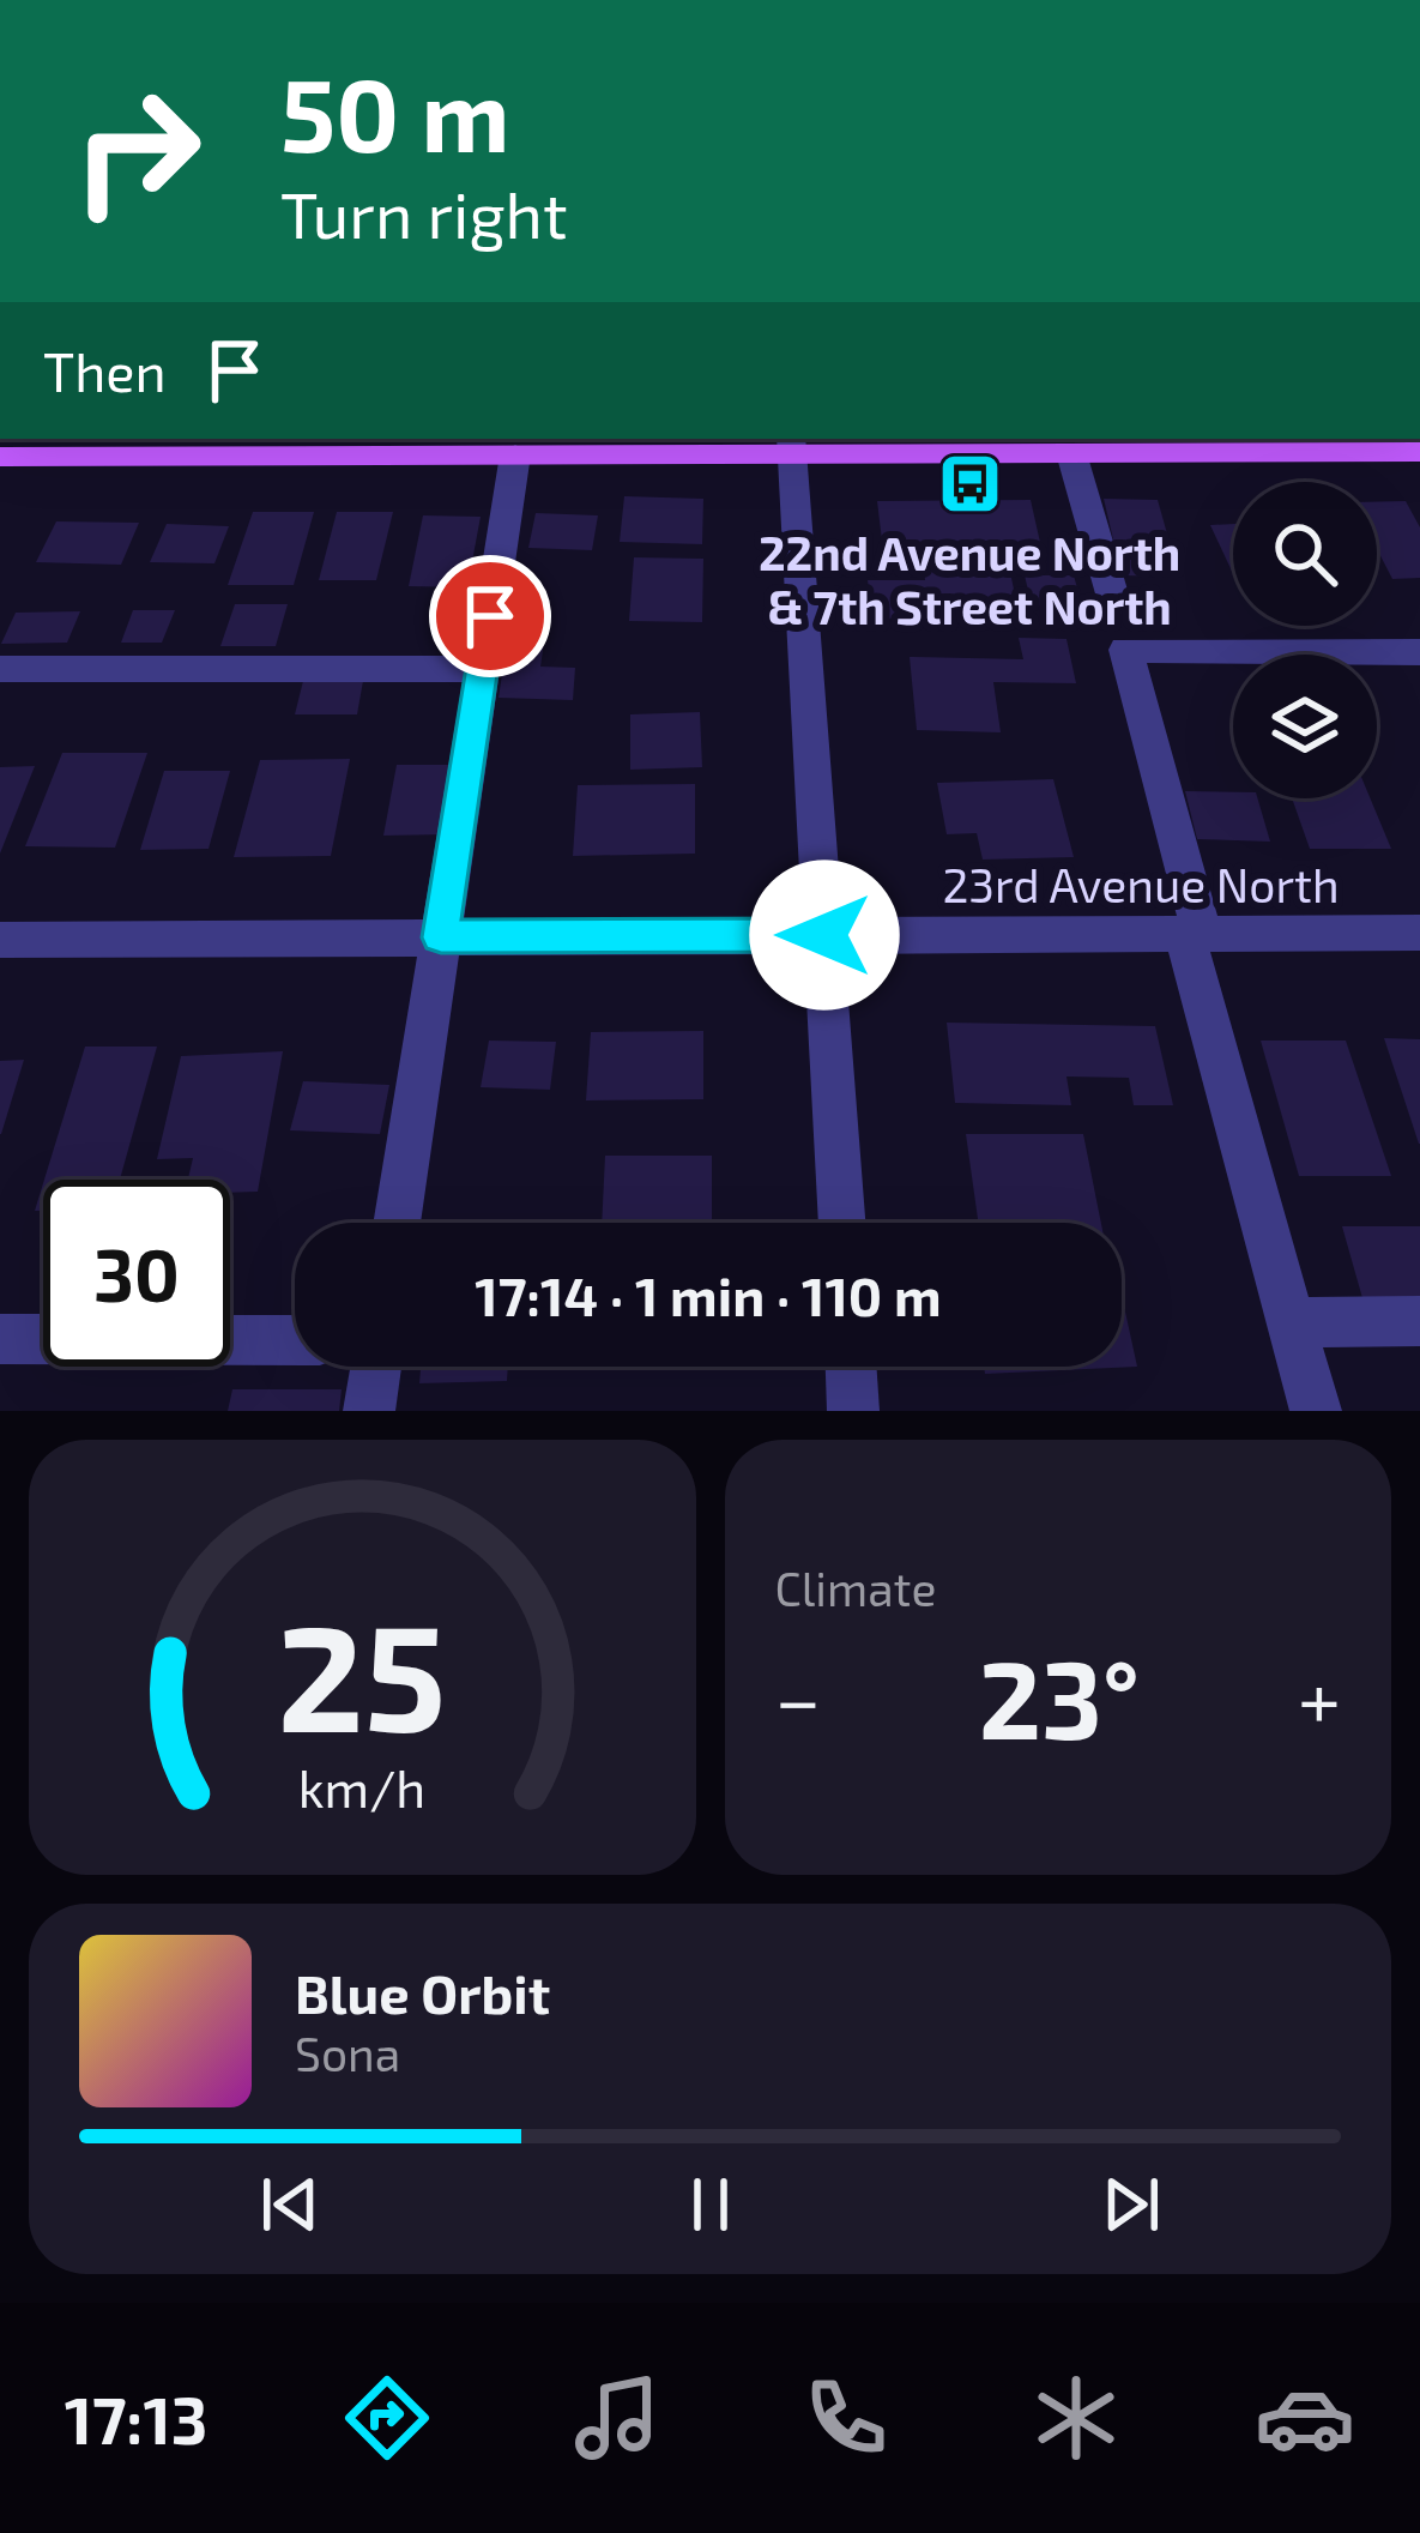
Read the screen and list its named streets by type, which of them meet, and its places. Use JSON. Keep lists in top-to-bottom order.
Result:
{
  "streets": {
    "street": ["23rd Avenue North"]
  },
  "places": {
    "bus stop": ["22nd Avenue North & 7th Street North"]
  },
  "page": {
    "turn": ["50 m", "Turn right"],
    "then": "Then",
    "limit": "30",
    "trip": "17:14 · 1 min · 110 m",
    "tile": "Climate",
    "heat": ["−", "23°", "+"],
    "song": ["Blue Orbit", "Sona"],
    "tabs": "17:13",
    "gauge": ["25", "km/h"]
  }
}
